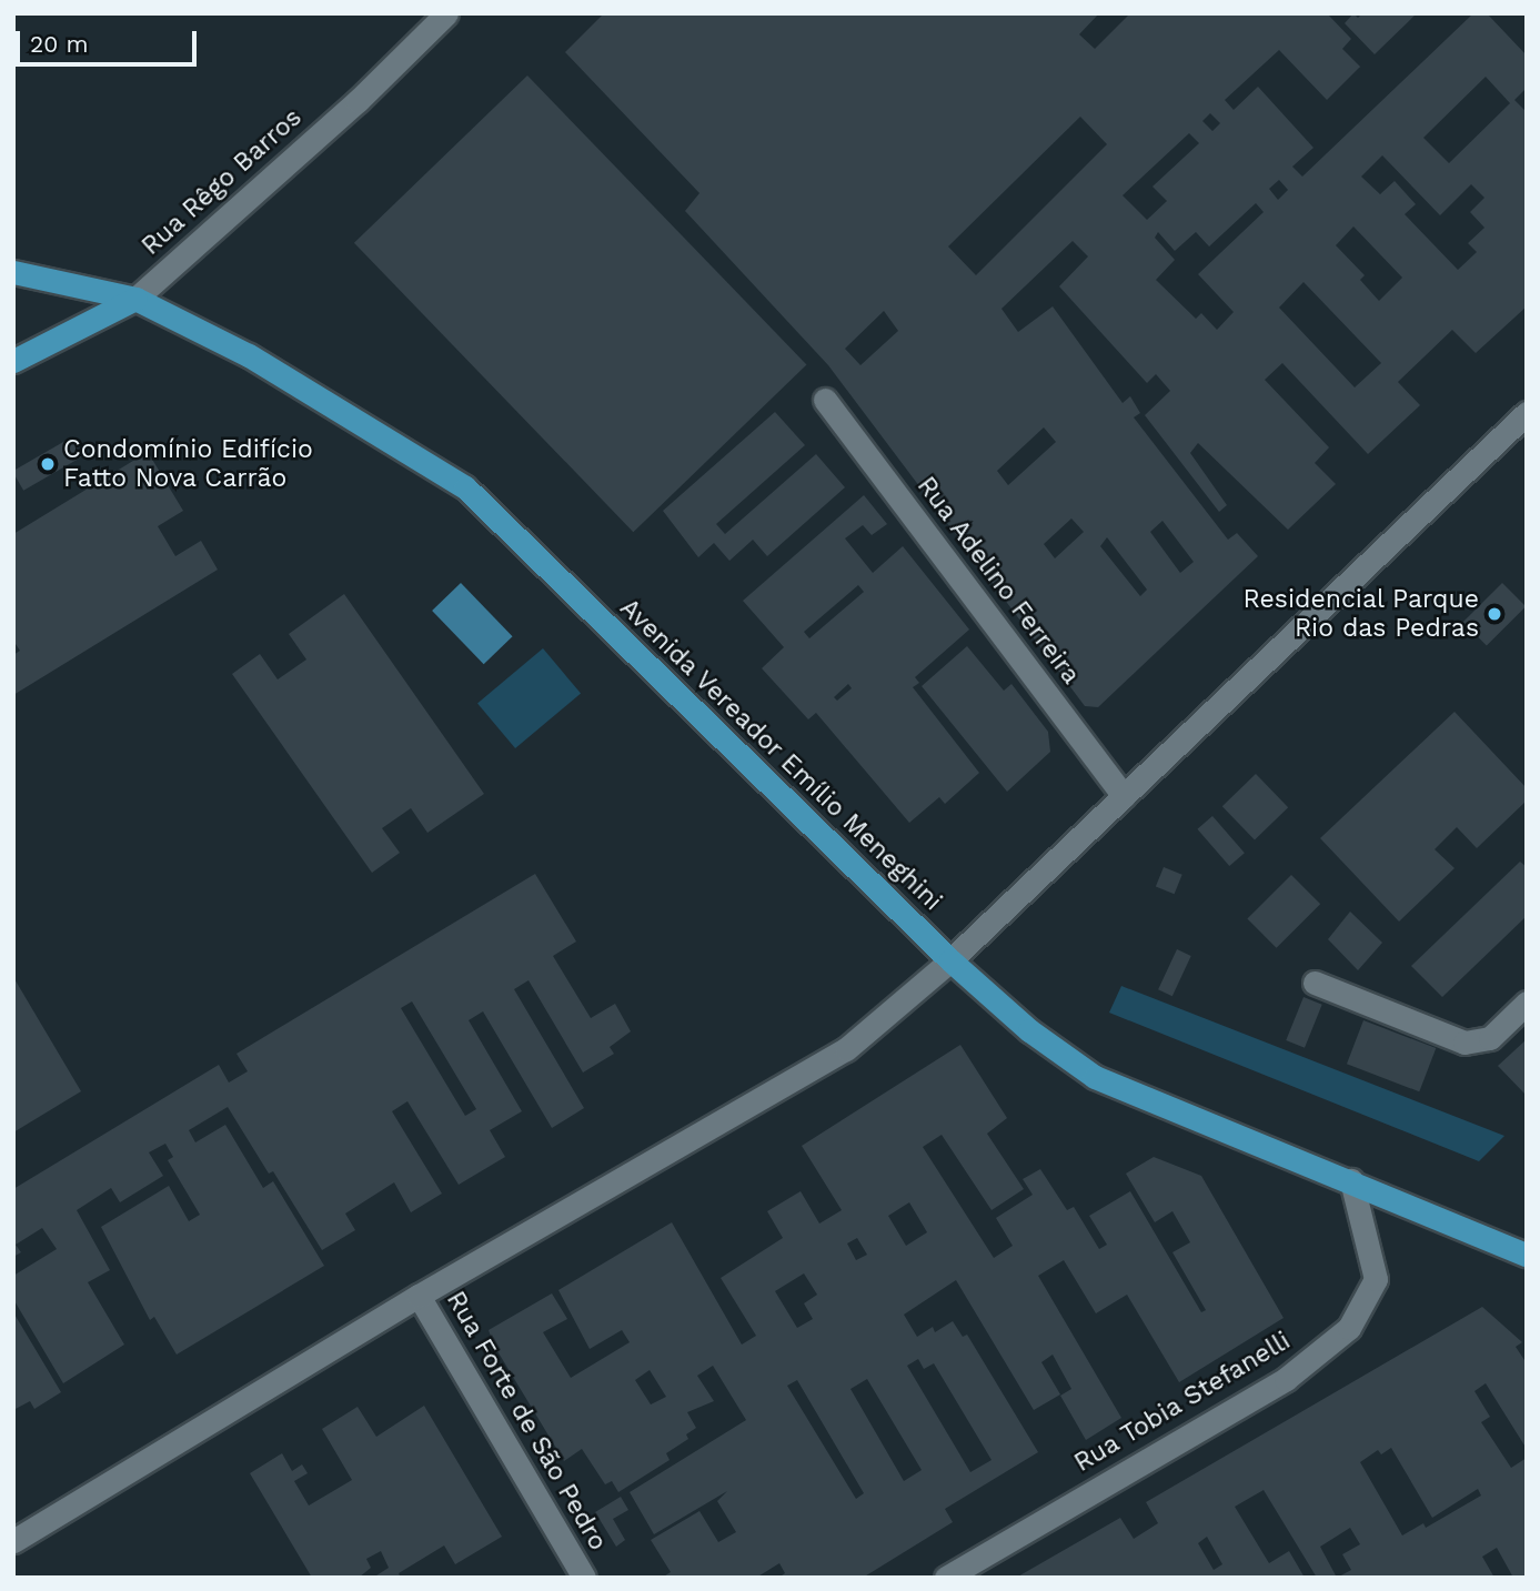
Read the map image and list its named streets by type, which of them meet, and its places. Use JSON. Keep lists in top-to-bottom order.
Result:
{
  "streets": {
    "main road": ["Rua Rêgo Barros", "Avenida Vereador Emílio Meneghini"],
    "street": ["Rua Adelino Ferreira", "Rua Tobia Stefanelli", "Rua Forte de São Pedro"]
  },
  "crossings": [
    ["Rua Rêgo Barros", "Avenida Vereador Emílio Meneghini"],
    ["Avenida Vereador Emílio Meneghini", "Rua Tobia Stefanelli"]
  ],
  "places": ["Condomínio Edifício Fatto Nova Carrão", "Residencial Parque Rio das Pedras"],
  "scale_bar": "20 m"
}
